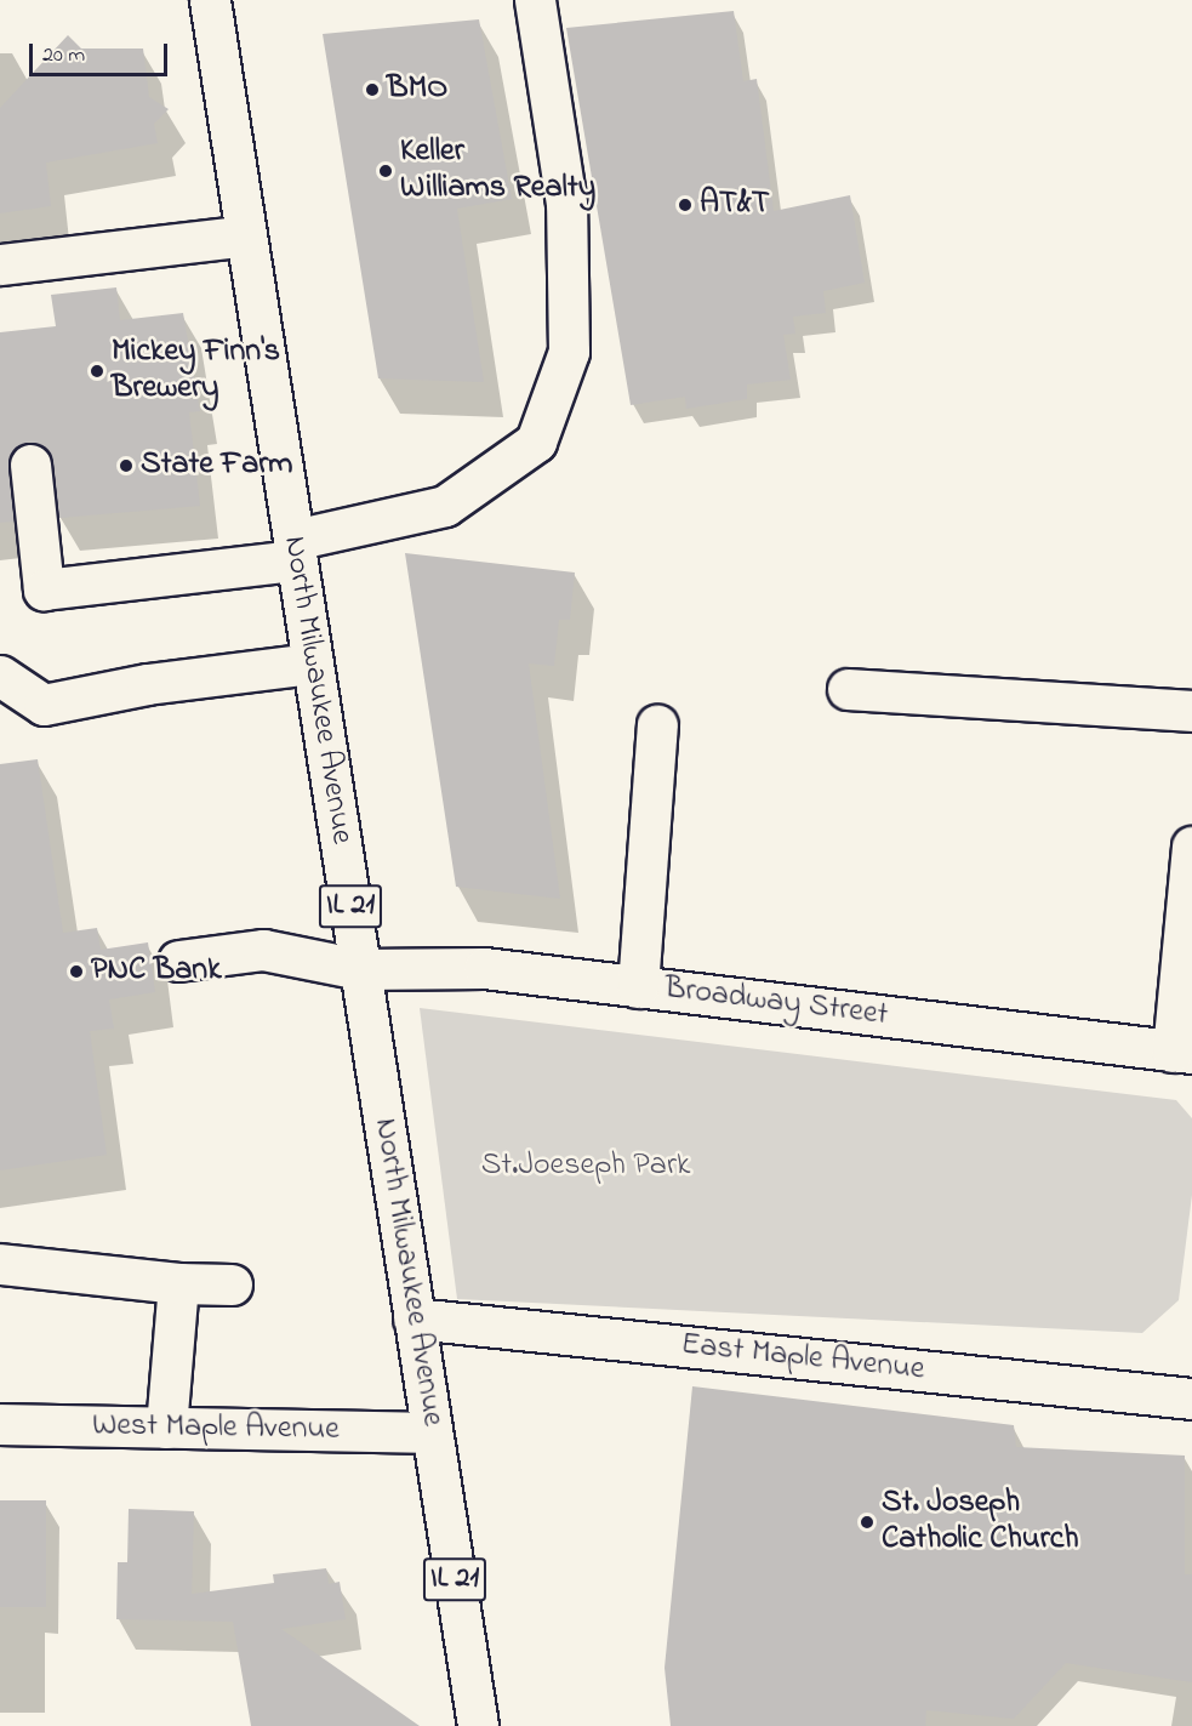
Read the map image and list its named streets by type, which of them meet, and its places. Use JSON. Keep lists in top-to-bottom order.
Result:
{
  "streets": {
    "street": [
      "North Milwaukee Avenue",
      "IL 21",
      "Broadway Street",
      "East Maple Avenue",
      "West Maple Avenue"
    ]
  },
  "crossings": [
    ["North Milwaukee Avenue", "Broadway Street"],
    ["North Milwaukee Avenue", "East Maple Avenue"],
    ["North Milwaukee Avenue", "West Maple Avenue"]
  ],
  "parks": ["St.Joeseph Park"],
  "places": [
    "BMO",
    "Keller Williams Realty",
    "AT&T",
    "Mickey Finn's Brewery",
    "State Farm",
    "PNC Bank",
    "St. Joseph Catholic Church"
  ],
  "scale_bar": "20 m"
}
